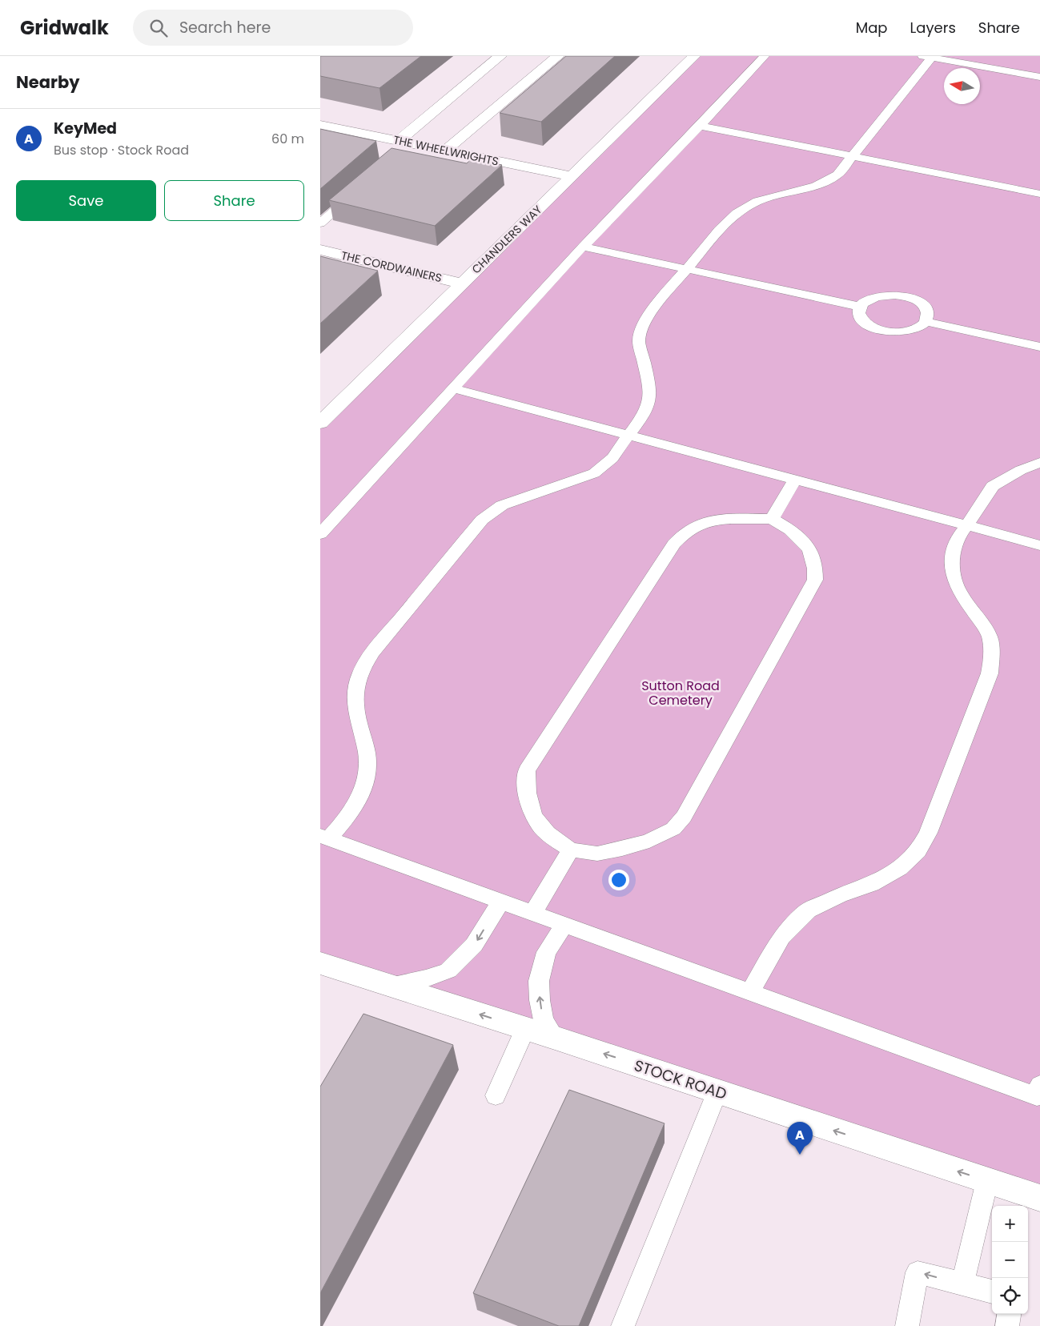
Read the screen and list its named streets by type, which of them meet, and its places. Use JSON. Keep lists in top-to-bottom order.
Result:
{
  "streets": {
    "street": [
      "THE WHEELWRIGHTS",
      "CHANDLERS WAY",
      "THE CORDWAINERS",
      "STOCK ROAD"
    ]
  },
  "crossings": [
    ["THE WHEELWRIGHTS", "CHANDLERS WAY"],
    ["CHANDLERS WAY", "THE CORDWAINERS"]
  ],
  "one_way": ["STOCK ROAD"],
  "parks": ["Sutton Road Cemetery"],
  "north": "left",
  "page": {
    "header": "Gridwalk",
    "search": "Search here",
    "nav": ["Map", "Layers", "Share"],
    "heading": "Nearby",
    "list": [
      {
        "mark": "A",
        "name": "KeyMed",
        "note": "Bus stop · Stock Road",
        "value": "60 m"
      }
    ],
    "buttons": ["Save", "Share"],
    "pins": "A",
    "map_buttons": ["+", "−"]
  }
}
